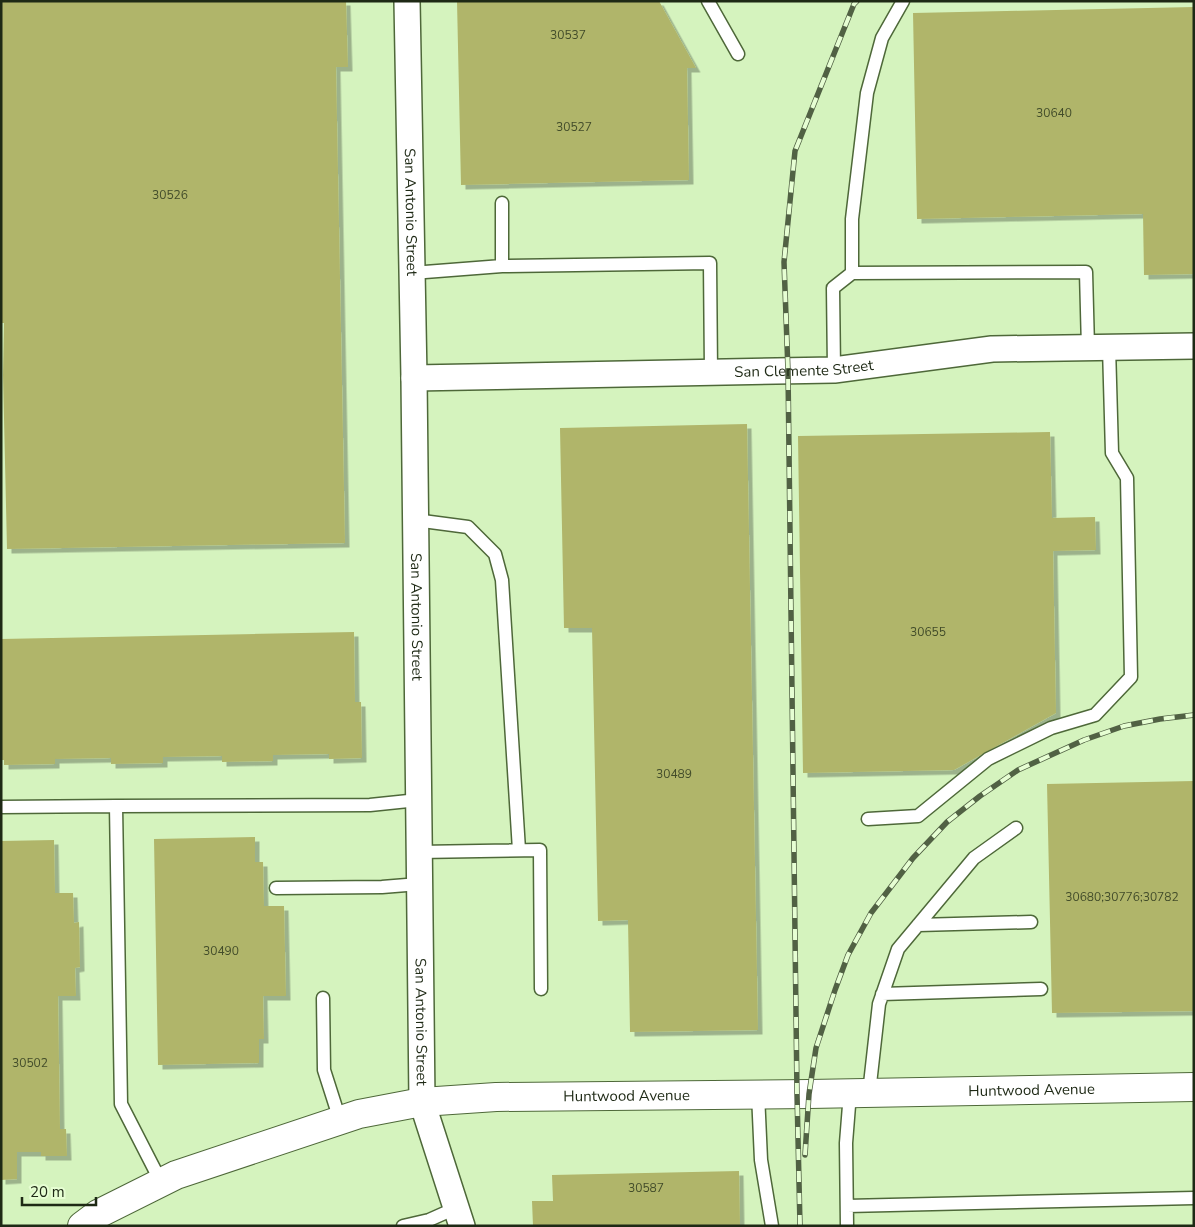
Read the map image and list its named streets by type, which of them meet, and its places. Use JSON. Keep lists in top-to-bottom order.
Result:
{
  "streets": {
    "street": ["San Antonio Street", "San Clemente Street", "Huntwood Avenue"]
  },
  "crossings": [
    ["San Antonio Street", "San Clemente Street"],
    ["San Antonio Street", "Huntwood Avenue"]
  ],
  "house_numbers": [
    "30537",
    "30640",
    "30527",
    "30526",
    "30655",
    "30489",
    "30680;30776;30782",
    "30490",
    "30502",
    "30587"
  ],
  "scale_bar": "20 m"
}
